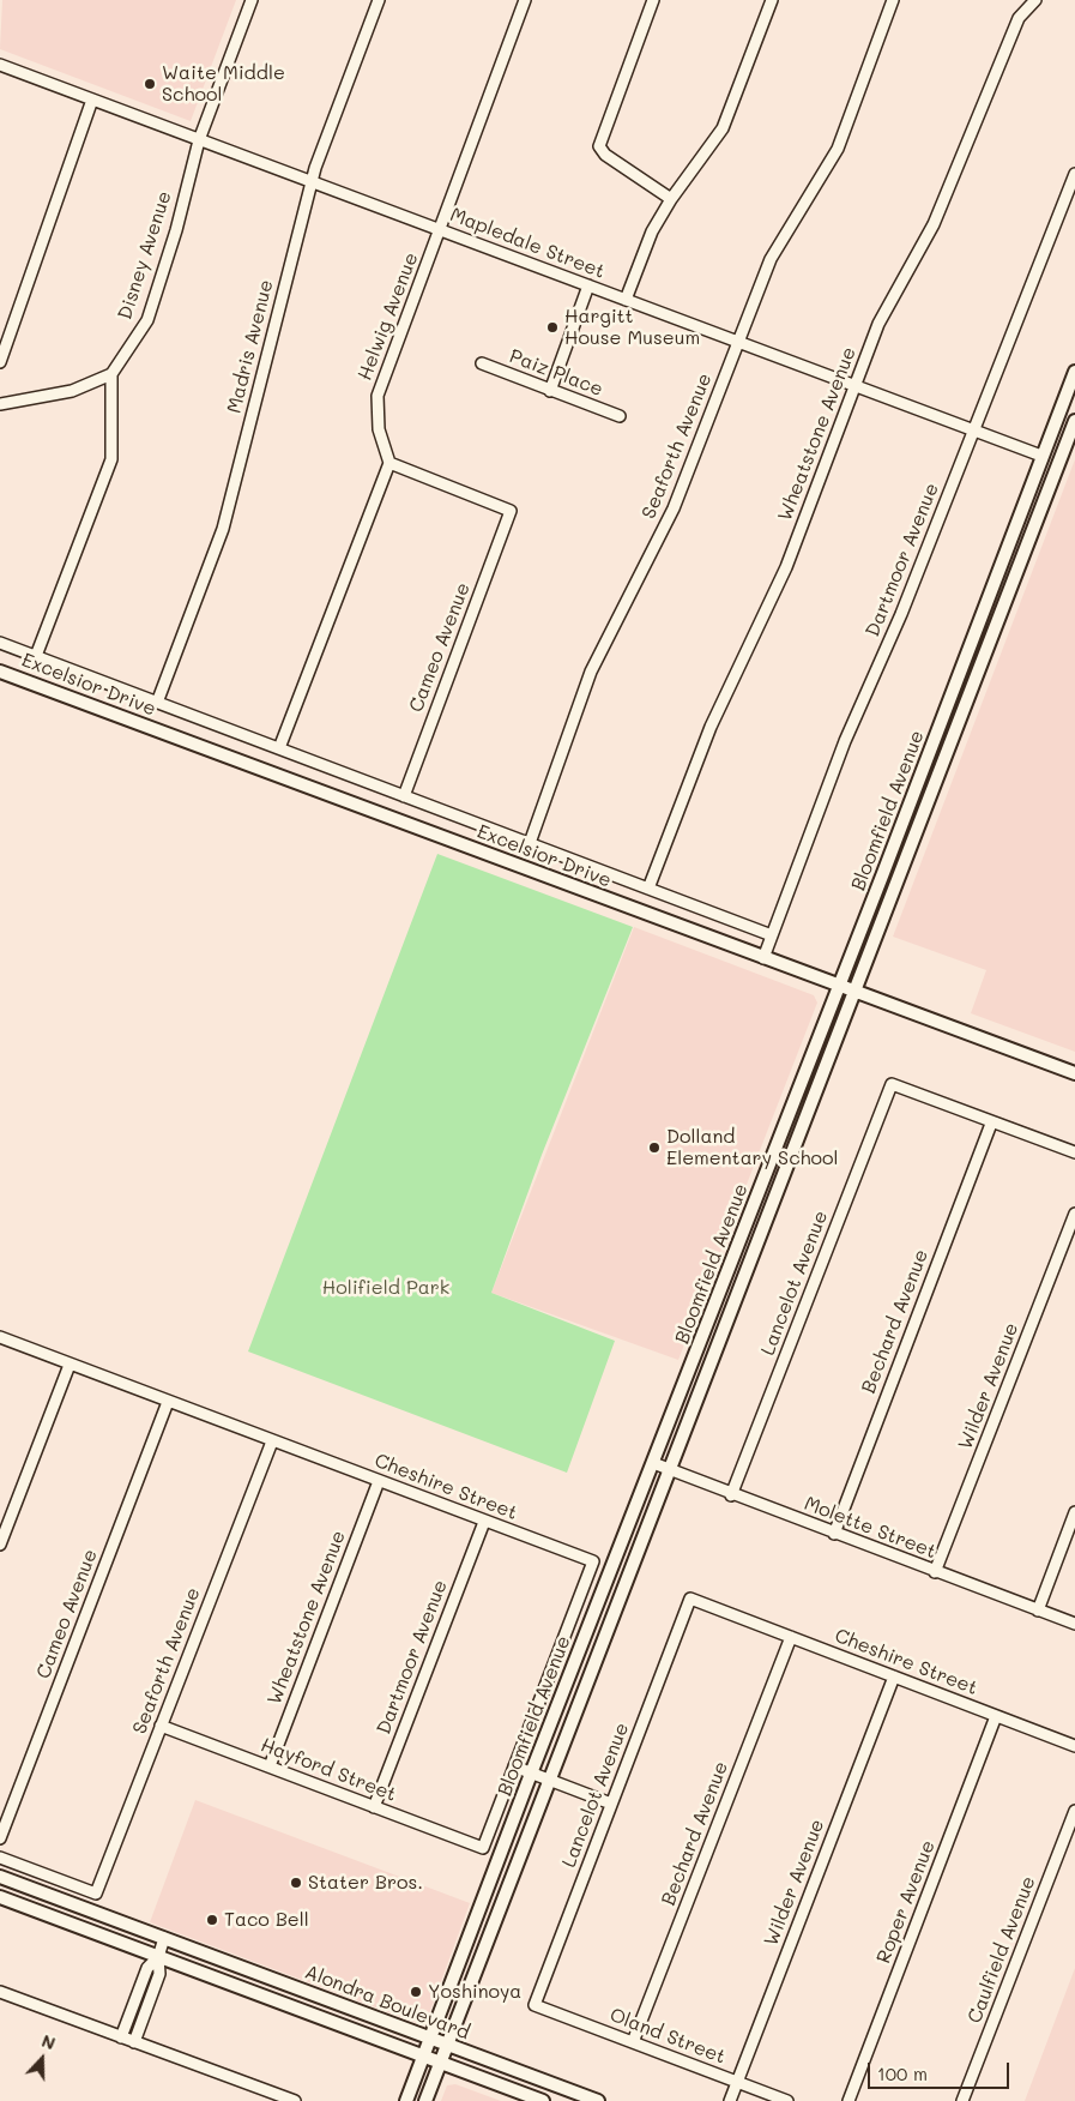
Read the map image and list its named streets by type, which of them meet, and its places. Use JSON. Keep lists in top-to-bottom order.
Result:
{
  "streets": {
    "main road": ["Excelsior Drive", "Bloomfield Avenue", "Alondra Boulevard"],
    "street": [
      "Mapledale Street",
      "Disney Avenue",
      "Helwig Avenue",
      "Madris Avenue",
      "Paiz Place",
      "Wheatstone Avenue",
      "Seaforth Avenue",
      "Dartmoor Avenue",
      "Cameo Avenue",
      "Lancelot Avenue",
      "Bechard Avenue",
      "Wilder Avenue",
      "Cheshire Street",
      "Molette Street",
      "Hayford Street",
      "Roper Avenue",
      "Caulfield Avenue",
      "Oland Street"
    ]
  },
  "crossings": [
    ["Mapledale Street", "Disney Avenue"],
    ["Mapledale Street", "Helwig Avenue"],
    ["Mapledale Street", "Madris Avenue"],
    ["Mapledale Street", "Wheatstone Avenue"],
    ["Mapledale Street", "Seaforth Avenue"],
    ["Mapledale Street", "Dartmoor Avenue"],
    ["Mapledale Street", "Bloomfield Avenue"],
    ["Helwig Avenue", "Cameo Avenue"],
    ["Madris Avenue", "Excelsior Drive"],
    ["Wheatstone Avenue", "Excelsior Drive"],
    ["Wheatstone Avenue", "Cheshire Street"],
    ["Wheatstone Avenue", "Hayford Street"],
    ["Seaforth Avenue", "Excelsior Drive"],
    ["Seaforth Avenue", "Cheshire Street"],
    ["Seaforth Avenue", "Hayford Street"],
    ["Dartmoor Avenue", "Excelsior Drive"],
    ["Dartmoor Avenue", "Cheshire Street"],
    ["Dartmoor Avenue", "Hayford Street"],
    ["Cameo Avenue", "Excelsior Drive"],
    ["Cameo Avenue", "Cheshire Street"],
    ["Excelsior Drive", "Bloomfield Avenue"],
    ["Bloomfield Avenue", "Molette Street"],
    ["Bloomfield Avenue", "Alondra Boulevard"],
    ["Lancelot Avenue", "Bechard Avenue"],
    ["Lancelot Avenue", "Cheshire Street"],
    ["Lancelot Avenue", "Molette Street"],
    ["Lancelot Avenue", "Oland Street"],
    ["Bechard Avenue", "Cheshire Street"],
    ["Bechard Avenue", "Molette Street"],
    ["Bechard Avenue", "Oland Street"],
    ["Wilder Avenue", "Cheshire Street"],
    ["Wilder Avenue", "Molette Street"],
    ["Wilder Avenue", "Oland Street"],
    ["Cheshire Street", "Hayford Street"],
    ["Cheshire Street", "Roper Avenue"]
  ],
  "parks": ["Holifield Park"],
  "places": [
    "Waite Middle School",
    "Hargitt House Museum",
    "Dolland Elementary School",
    "Stater Bros.",
    "Taco Bell",
    "Yoshinoya"
  ],
  "scale_bar": "100 m",
  "north": "top"
}
